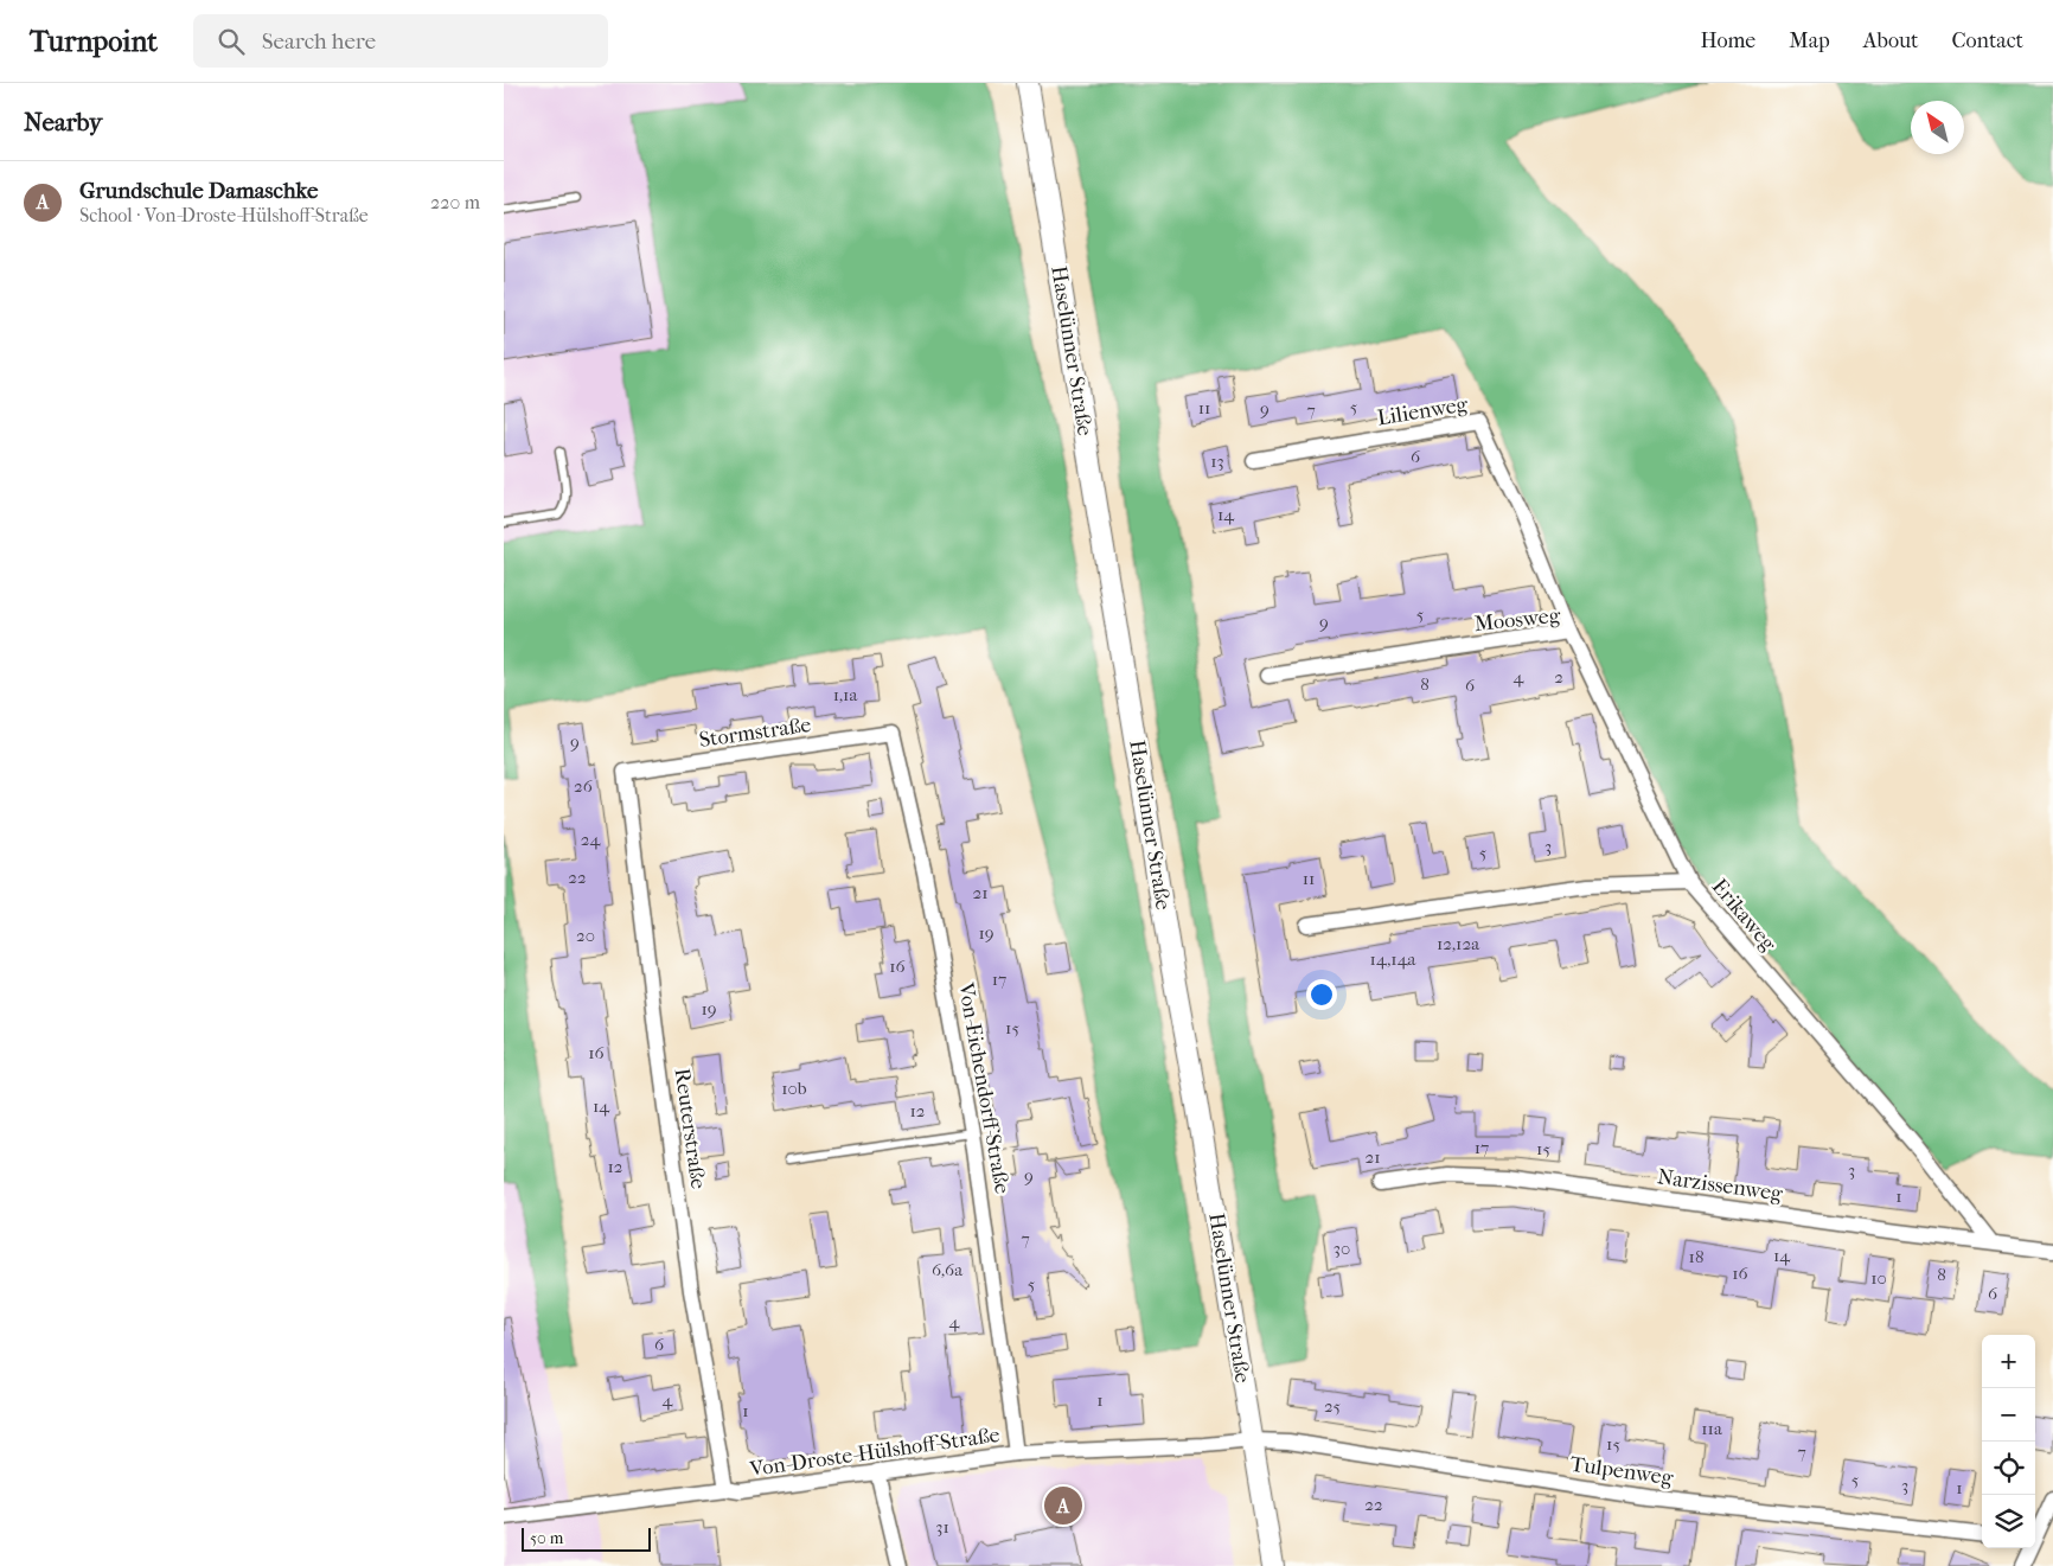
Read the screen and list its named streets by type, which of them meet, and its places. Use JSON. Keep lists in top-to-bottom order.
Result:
{
  "streets": {
    "street": [
      "Haselünner Straße",
      "Lilienweg",
      "Moosweg",
      "Stormstraße",
      "Erikaweg",
      "Von-Eichendorff-Straße",
      "Reuterstraße",
      "Narzissenweg",
      "Von-Droste-Hülshoff-Straße",
      "Tulpenweg"
    ]
  },
  "crossings": [
    ["Haselünner Straße", "Von-Droste-Hülshoff-Straße"],
    ["Haselünner Straße", "Tulpenweg"],
    ["Lilienweg", "Moosweg"],
    ["Moosweg", "Erikaweg"],
    ["Stormstraße", "Von-Eichendorff-Straße"],
    ["Stormstraße", "Reuterstraße"],
    ["Erikaweg", "Narzissenweg"],
    ["Von-Eichendorff-Straße", "Von-Droste-Hülshoff-Straße"],
    ["Reuterstraße", "Von-Droste-Hülshoff-Straße"],
    ["Von-Droste-Hülshoff-Straße", "Tulpenweg"]
  ],
  "house_numbers": [
    "5",
    "11",
    "9",
    "7",
    "6",
    "13",
    "14",
    "5",
    "9",
    "4",
    "2",
    "8",
    "6",
    "1,1a",
    "9",
    "26",
    "24",
    "3",
    "5",
    "22",
    "11",
    "21",
    "19",
    "20",
    "12,12a",
    "14,14a",
    "16",
    "17",
    "19",
    "15",
    "16",
    "10b",
    "14",
    "12",
    "17",
    "15",
    "21",
    "12",
    "3",
    "9",
    "1",
    "7",
    "30",
    "14",
    "18",
    "6,6a",
    "16",
    "8",
    "10",
    "5",
    "6",
    "4",
    "6",
    "4",
    "1",
    "25",
    "1",
    "11a",
    "15",
    "7",
    "5",
    "3",
    "1",
    "22",
    "31"
  ],
  "scale_bar": "50 m",
  "north": "top left",
  "page": {
    "header": "Turnpoint",
    "search": "Search here",
    "nav": [
      "Home",
      "Map",
      "About",
      "Contact"
    ],
    "heading": "Nearby",
    "list": [
      {
        "mark": "A",
        "name": "Grundschule Damaschke",
        "note": "School · Von-Droste-Hülshoff-Straße",
        "value": "220 m"
      }
    ],
    "map_buttons": ["+", "−"],
    "pins": "A",
    "scale": "50 m"
  }
}
